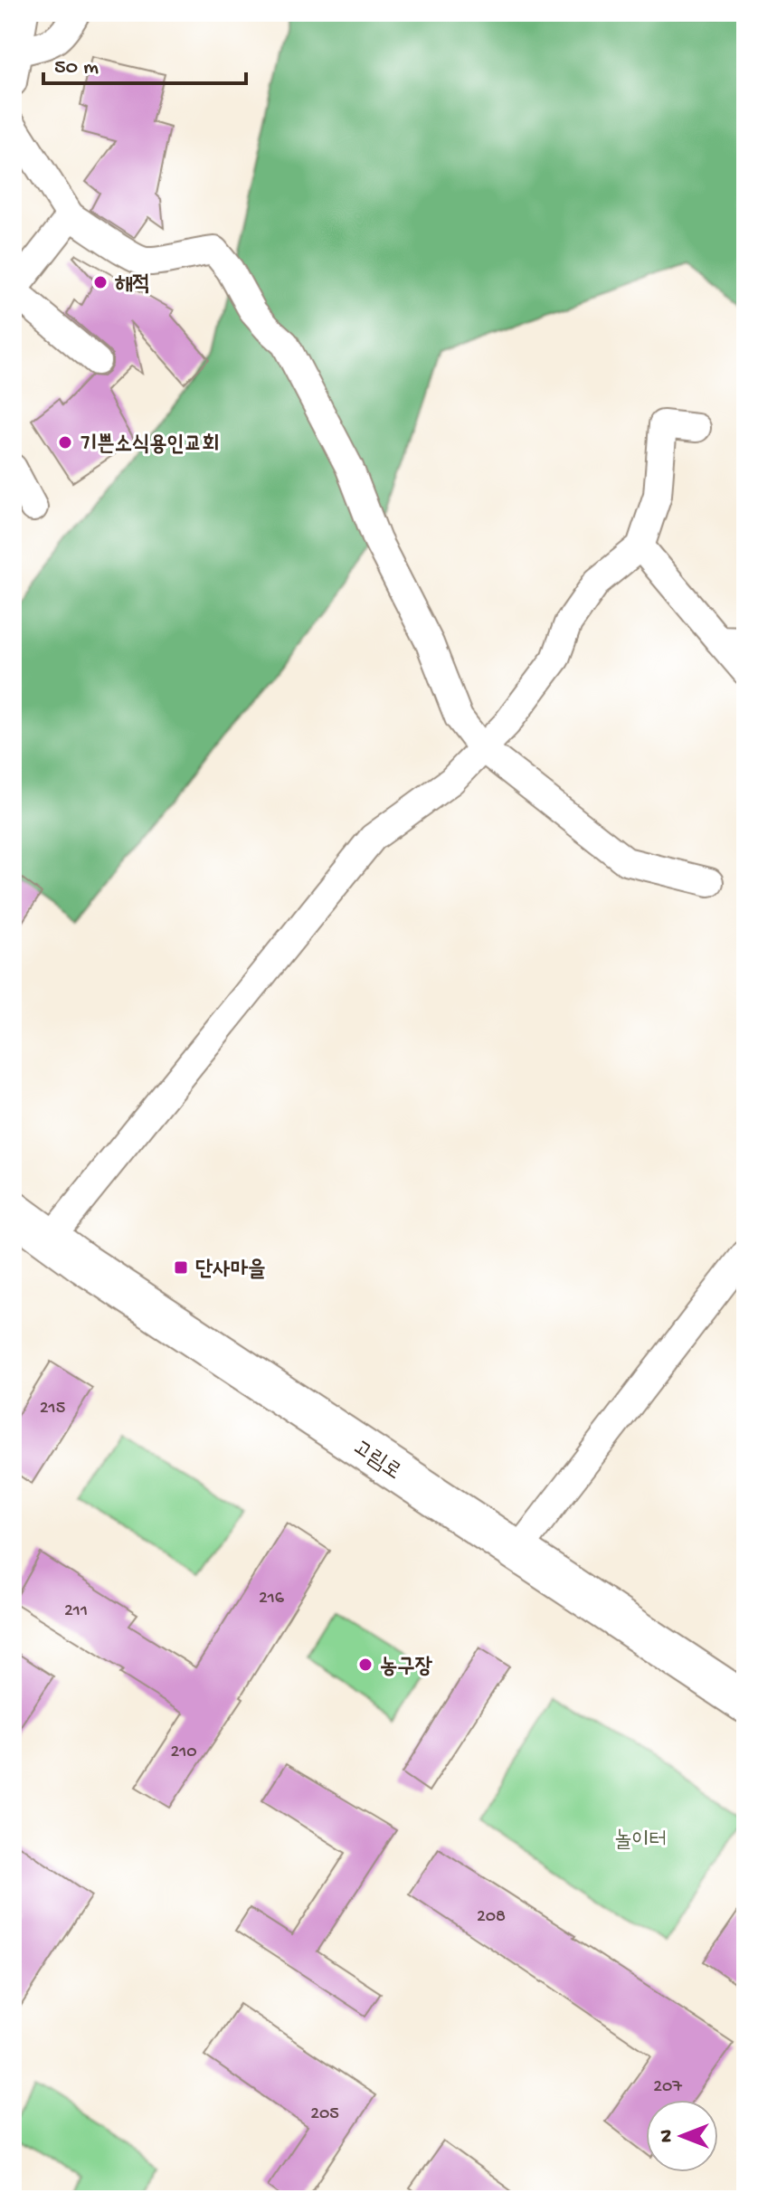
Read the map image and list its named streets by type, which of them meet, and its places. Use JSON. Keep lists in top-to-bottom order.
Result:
{
  "streets": {
    "street": ["고림로"]
  },
  "parks": ["놀이터"],
  "places": {
    "other": ["해적", "기쁜소식용인교회", "농구장"],
    "transit": ["단사마을"]
  },
  "house_numbers": [
    "215",
    "216",
    "211",
    "210",
    "208",
    "207",
    "205"
  ],
  "scale_bar": "50 m",
  "north": "left"
}
